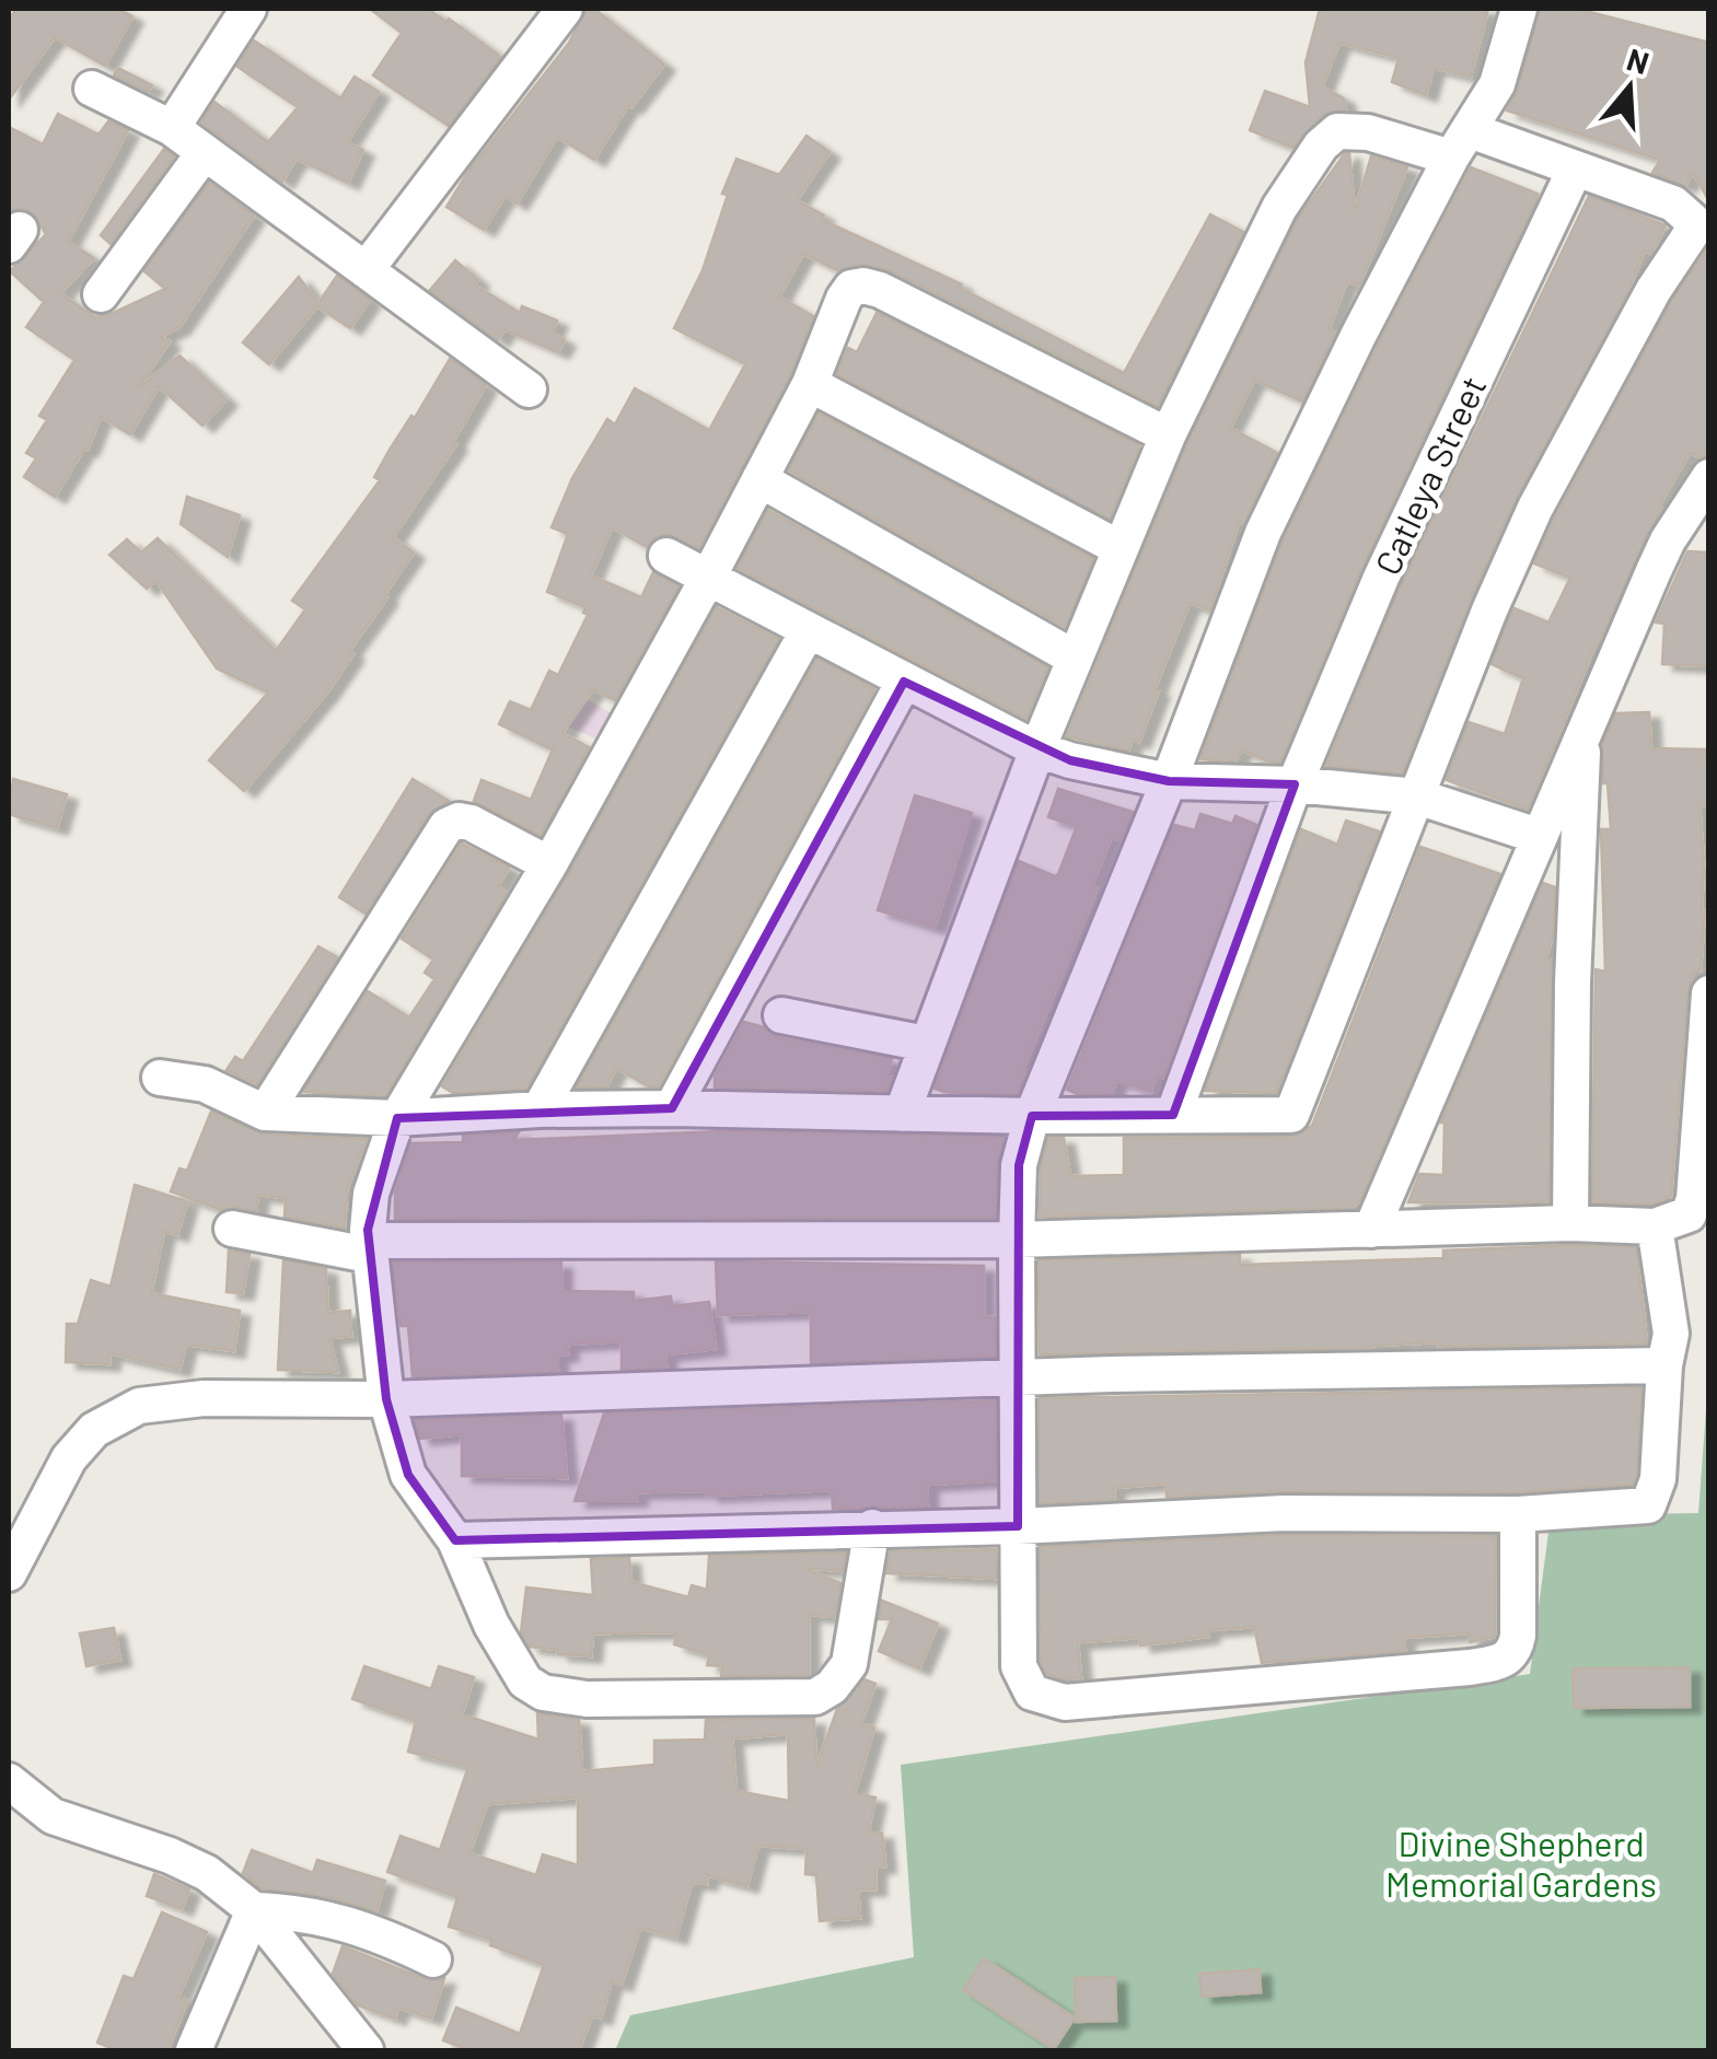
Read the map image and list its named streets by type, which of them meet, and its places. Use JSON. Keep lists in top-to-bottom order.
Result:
{
  "streets": {
    "street": ["Catleya Street"]
  },
  "parks": ["Divine Shepherd Memorial Gardens"],
  "north": "top"
}
